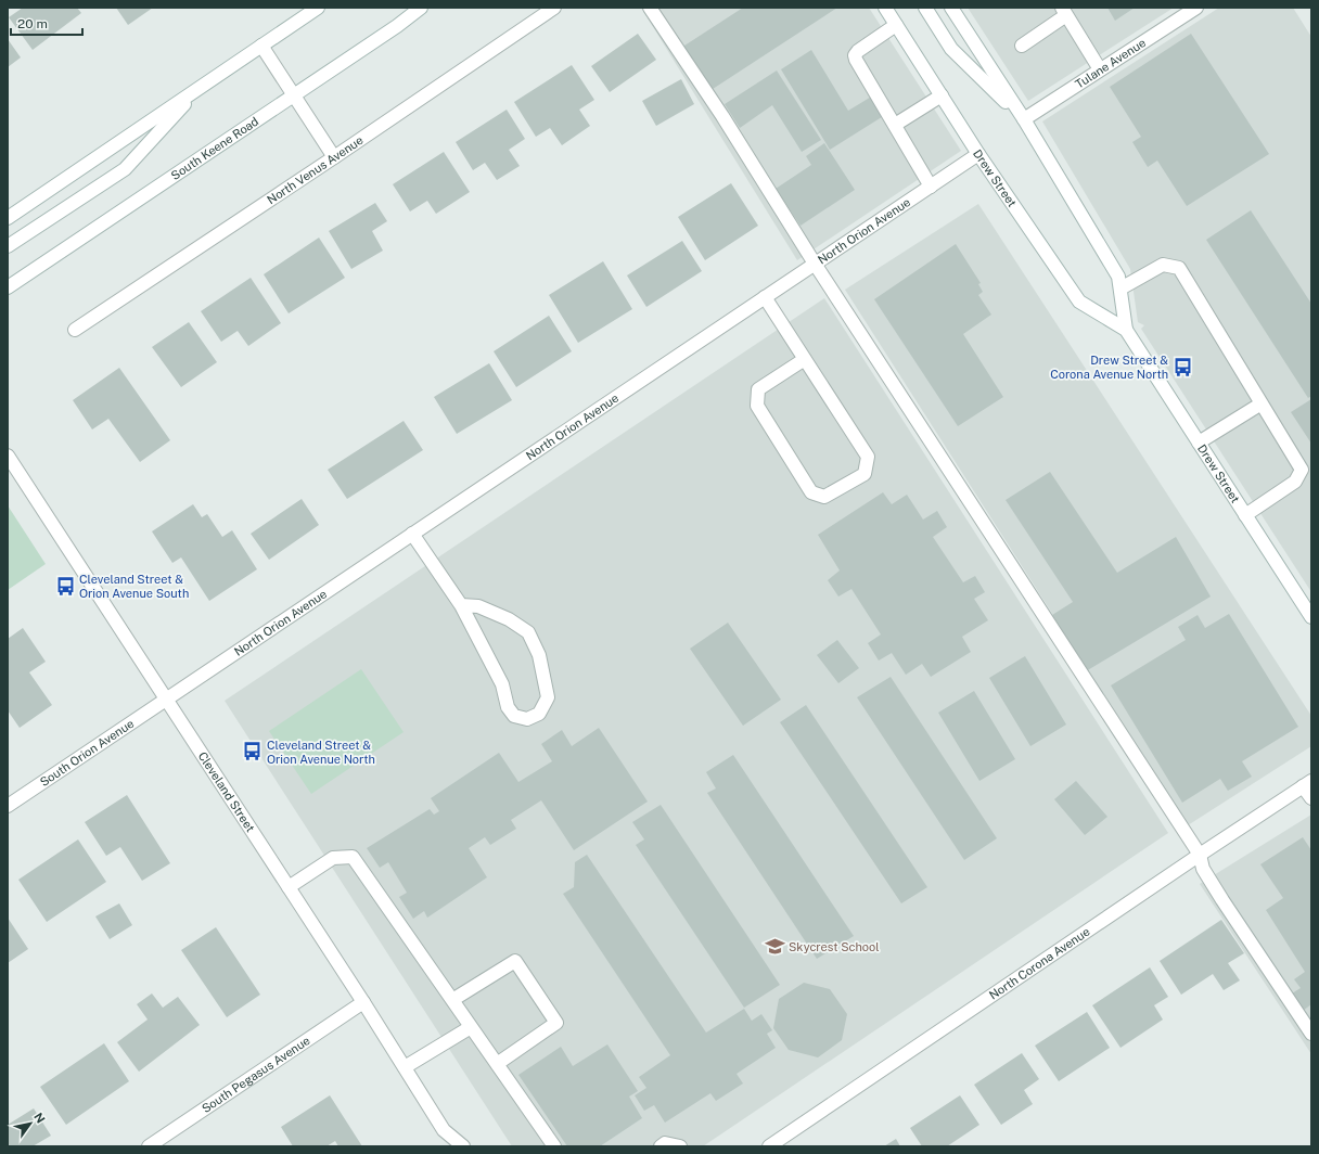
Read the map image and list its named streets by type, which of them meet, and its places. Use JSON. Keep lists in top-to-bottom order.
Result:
{
  "streets": {
    "street": [
      "Tulane Avenue",
      "South Keene Road",
      "North Venus Avenue",
      "Drew Street",
      "North Orion Avenue",
      "South Orion Avenue",
      "Cleveland Street",
      "North Corona Avenue",
      "South Pegasus Avenue"
    ]
  },
  "crossings": [
    ["Tulane Avenue", "Drew Street"],
    ["Drew Street", "North Orion Avenue"],
    ["North Orion Avenue", "South Orion Avenue"],
    ["North Orion Avenue", "Cleveland Street"],
    ["South Orion Avenue", "Cleveland Street"],
    ["Cleveland Street", "South Pegasus Avenue"]
  ],
  "places": {
    "bus stop": ["Drew Street & Corona Avenue North", "Cleveland Street & Orion Avenue South", "Cleveland Street & Orion Avenue North"],
    "school or university": ["Skycrest School"]
  },
  "scale_bar": "20 m",
  "north": "top right"
}
